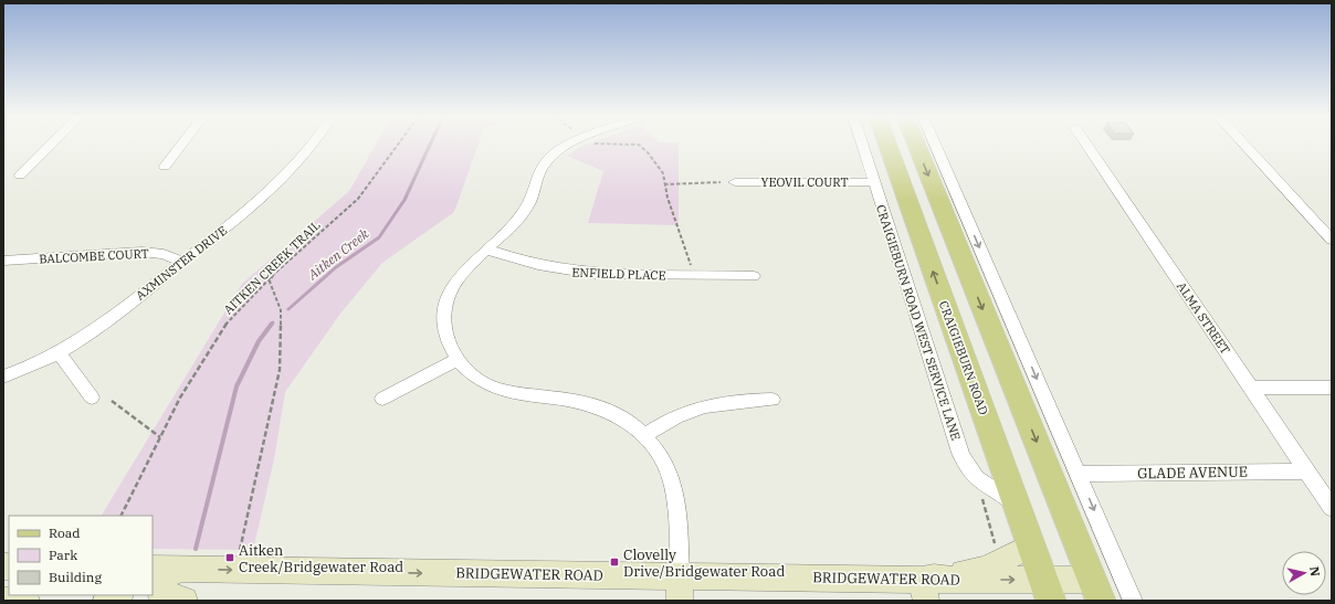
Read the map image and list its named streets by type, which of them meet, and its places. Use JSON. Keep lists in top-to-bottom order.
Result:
{
  "streets": {
    "main road": ["CRAIGIEBURN ROAD"],
    "street": [
      "YEOVIL COURT",
      "BALCOMBE COURT",
      "AXMINSTER DRIVE",
      "ENFIELD PLACE",
      "ALMA STREET",
      "CRAIGIEBURN ROAD WEST SERVICE LANE",
      "GLADE AVENUE",
      "BRIDGEWATER ROAD"
    ],
    "path": ["AITKEN CREEK TRAIL"]
  },
  "crossings": [
    ["YEOVIL COURT", "CRAIGIEBURN ROAD WEST SERVICE LANE"],
    ["BALCOMBE COURT", "AXMINSTER DRIVE"],
    ["ALMA STREET", "GLADE AVENUE"],
    ["CRAIGIEBURN ROAD WEST SERVICE LANE", "CRAIGIEBURN ROAD"],
    ["CRAIGIEBURN ROAD", "BRIDGEWATER ROAD"]
  ],
  "water": ["Aitken Creek"],
  "places": {
    "transit": ["Aitken Creek/Bridgewater Road", "Clovelly Drive/Bridgewater Road"]
  },
  "legend": ["Road", "Park", "Building"],
  "north": "right"
}
